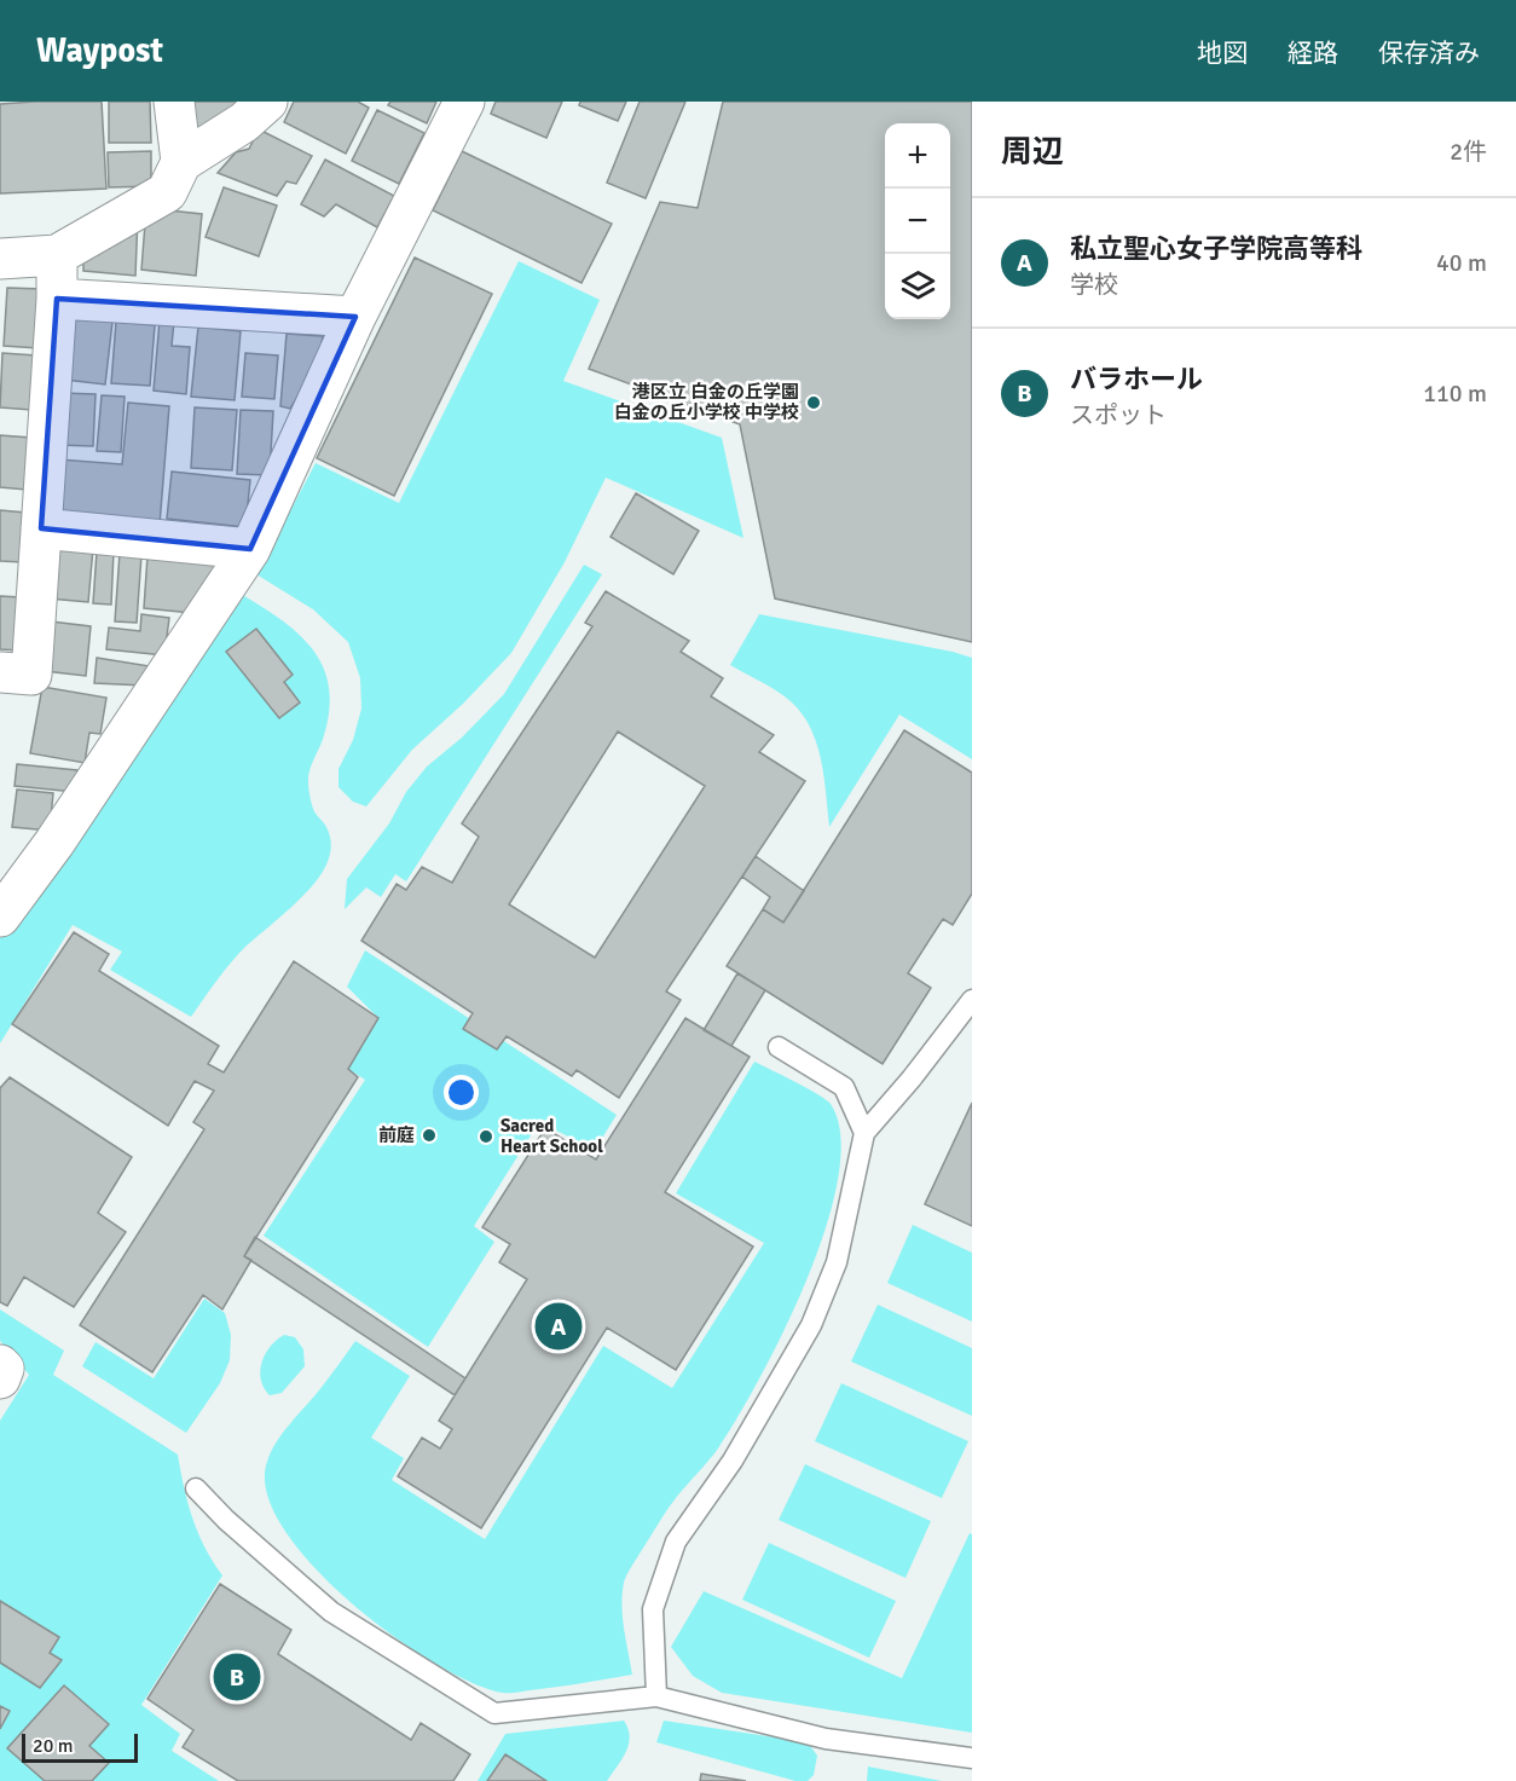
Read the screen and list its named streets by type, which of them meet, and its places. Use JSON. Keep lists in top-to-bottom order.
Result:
{
  "places": ["港区立 白金の丘学園 白金の丘小学校 中学校", "前庭", "Sacred Heart School"],
  "scale_bar": "20 m",
  "page": {
    "header": "Waypost",
    "nav": ["地図", "経路", "保存済み"],
    "heading": ["周辺", "2件"],
    "map_buttons": ["+", "−"],
    "list": [
      {
        "mark": "A",
        "name": "私立聖心女子学院高等科",
        "note": "学校",
        "value": "40 m"
      },
      {
        "mark": "B",
        "name": "バラホール",
        "note": "スポット",
        "value": "110 m"
      }
    ],
    "pins": ["A", "B"],
    "scale": "20 m"
  }
}
